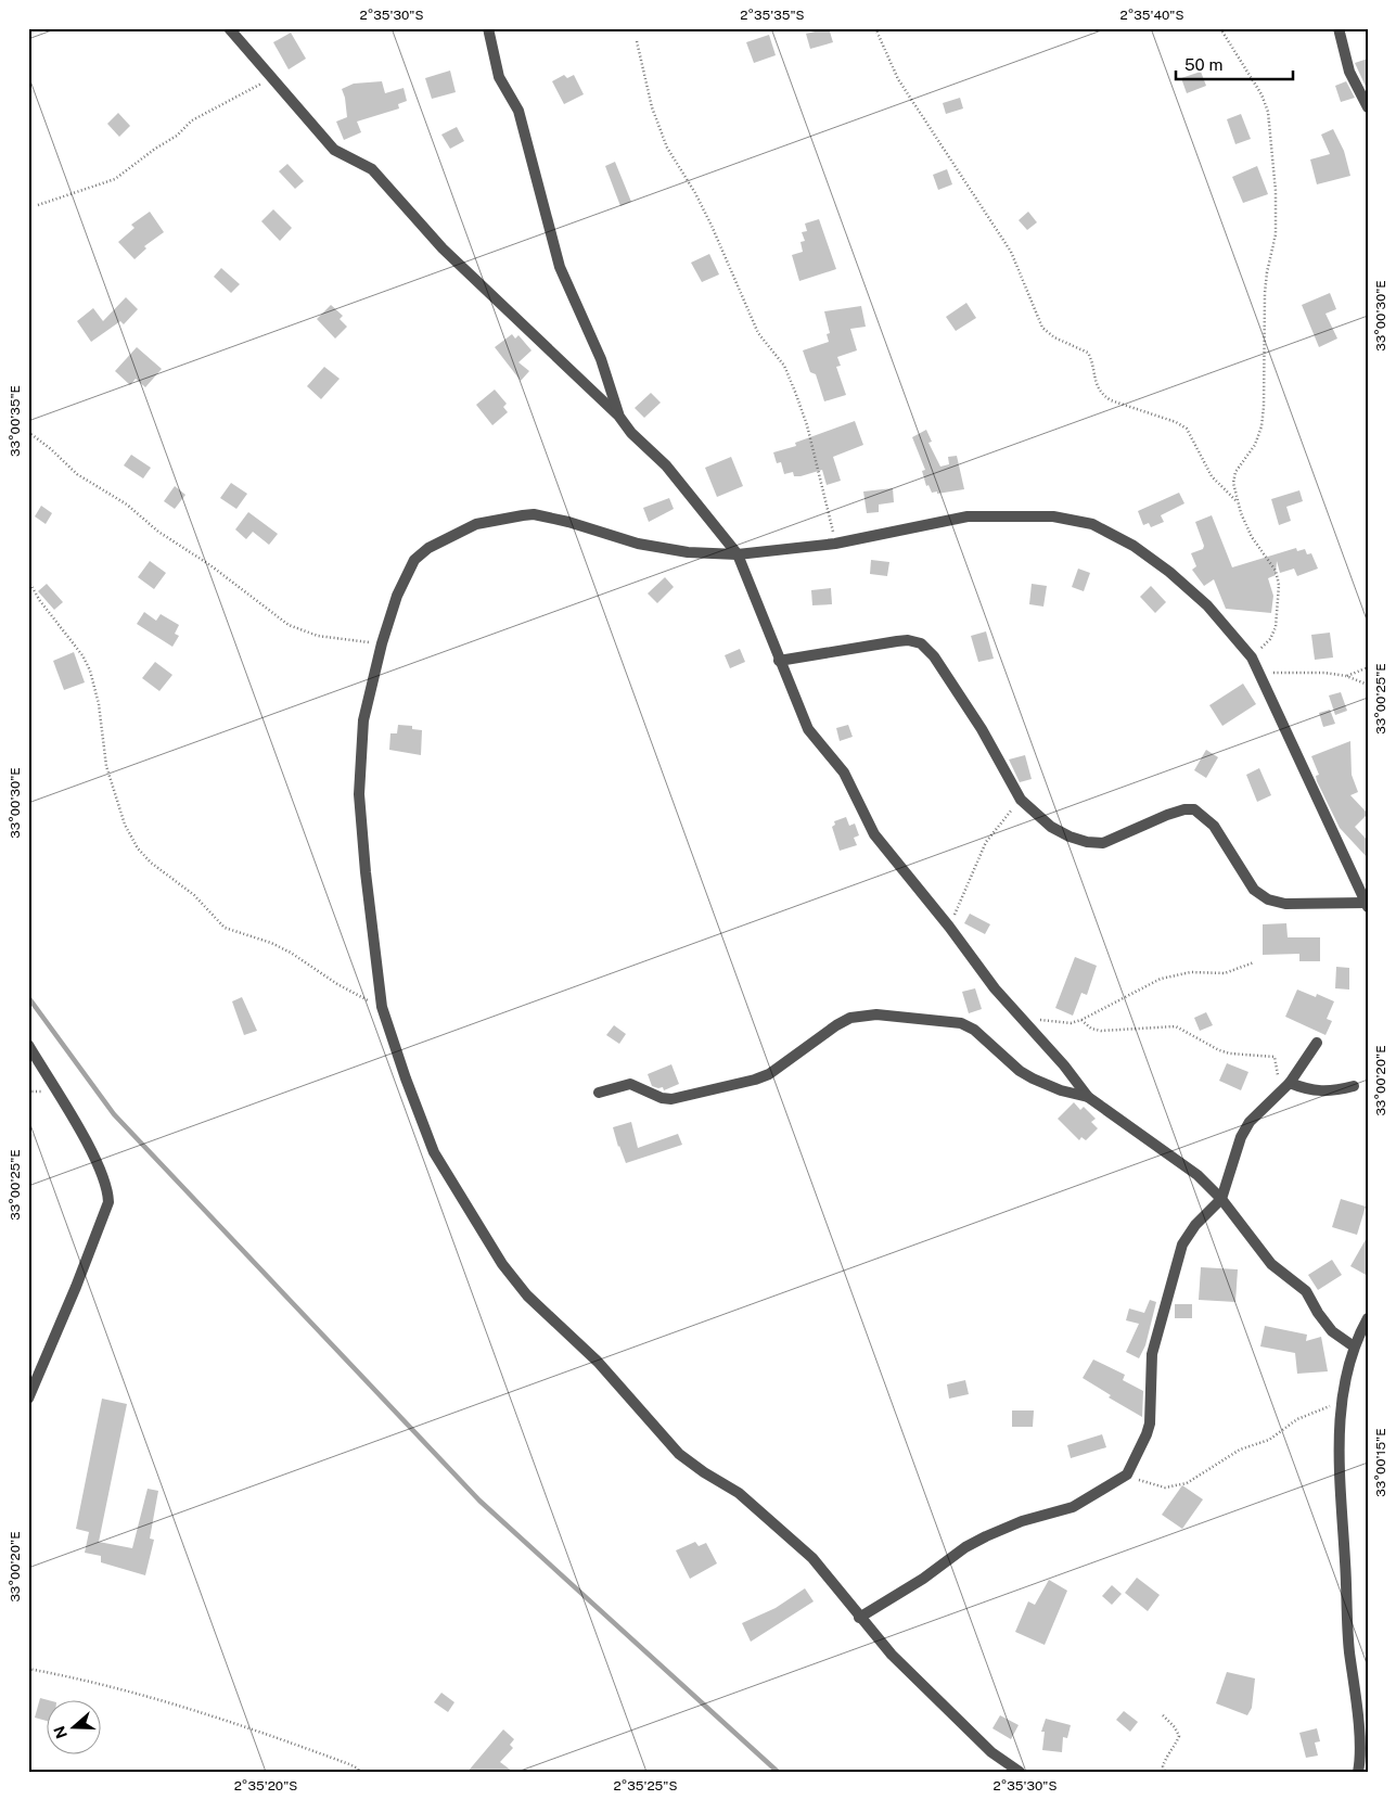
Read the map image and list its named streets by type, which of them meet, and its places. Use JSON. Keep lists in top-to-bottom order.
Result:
{
  "scale_bar": "50 m",
  "north": "left",
  "coordinates": [
    "2°35'30\"S",
    "2°35'35\"S",
    "2°35'40\"S",
    "33°00'30\"E",
    "33°00'35\"E",
    "33°00'25\"E",
    "33°00'20\"E",
    "33°00'15\"E",
    "2°35'20\"S",
    "2°35'25\"S"
  ]
}
